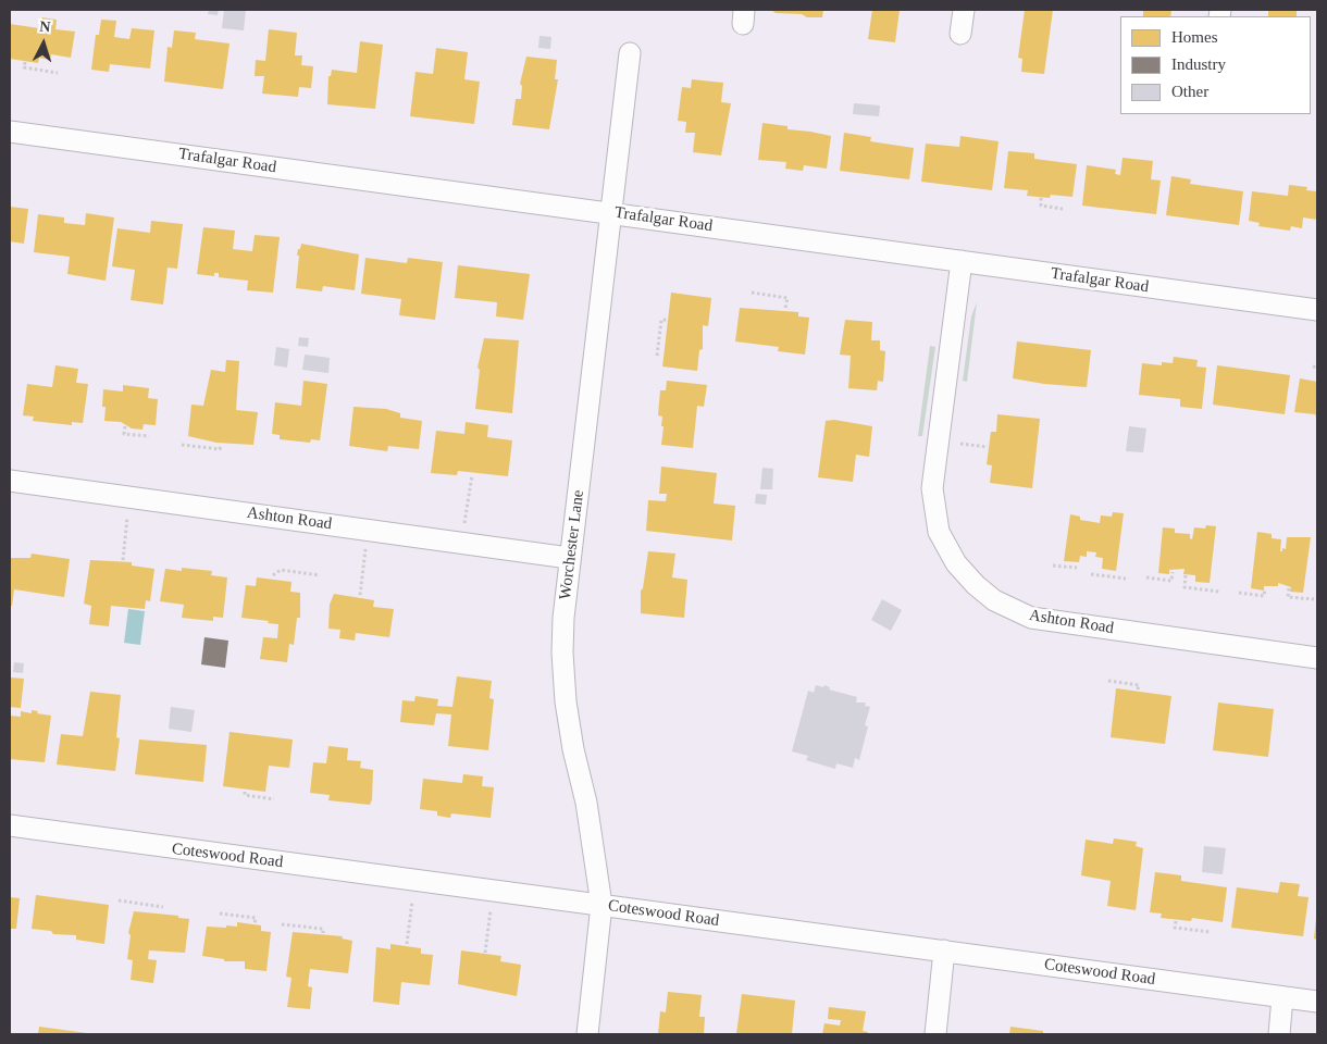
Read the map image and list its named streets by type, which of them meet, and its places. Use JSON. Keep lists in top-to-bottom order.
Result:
{
  "streets": {
    "street": [
      "Trafalgar Road",
      "Ashton Road",
      "Worchester Lane",
      "Coteswood Road"
    ]
  },
  "crossings": [
    ["Trafalgar Road", "Ashton Road"],
    ["Trafalgar Road", "Worchester Lane"],
    ["Ashton Road", "Worchester Lane"],
    ["Worchester Lane", "Coteswood Road"]
  ],
  "legend": ["Homes", "Industry", "Other"],
  "north": "top"
}
